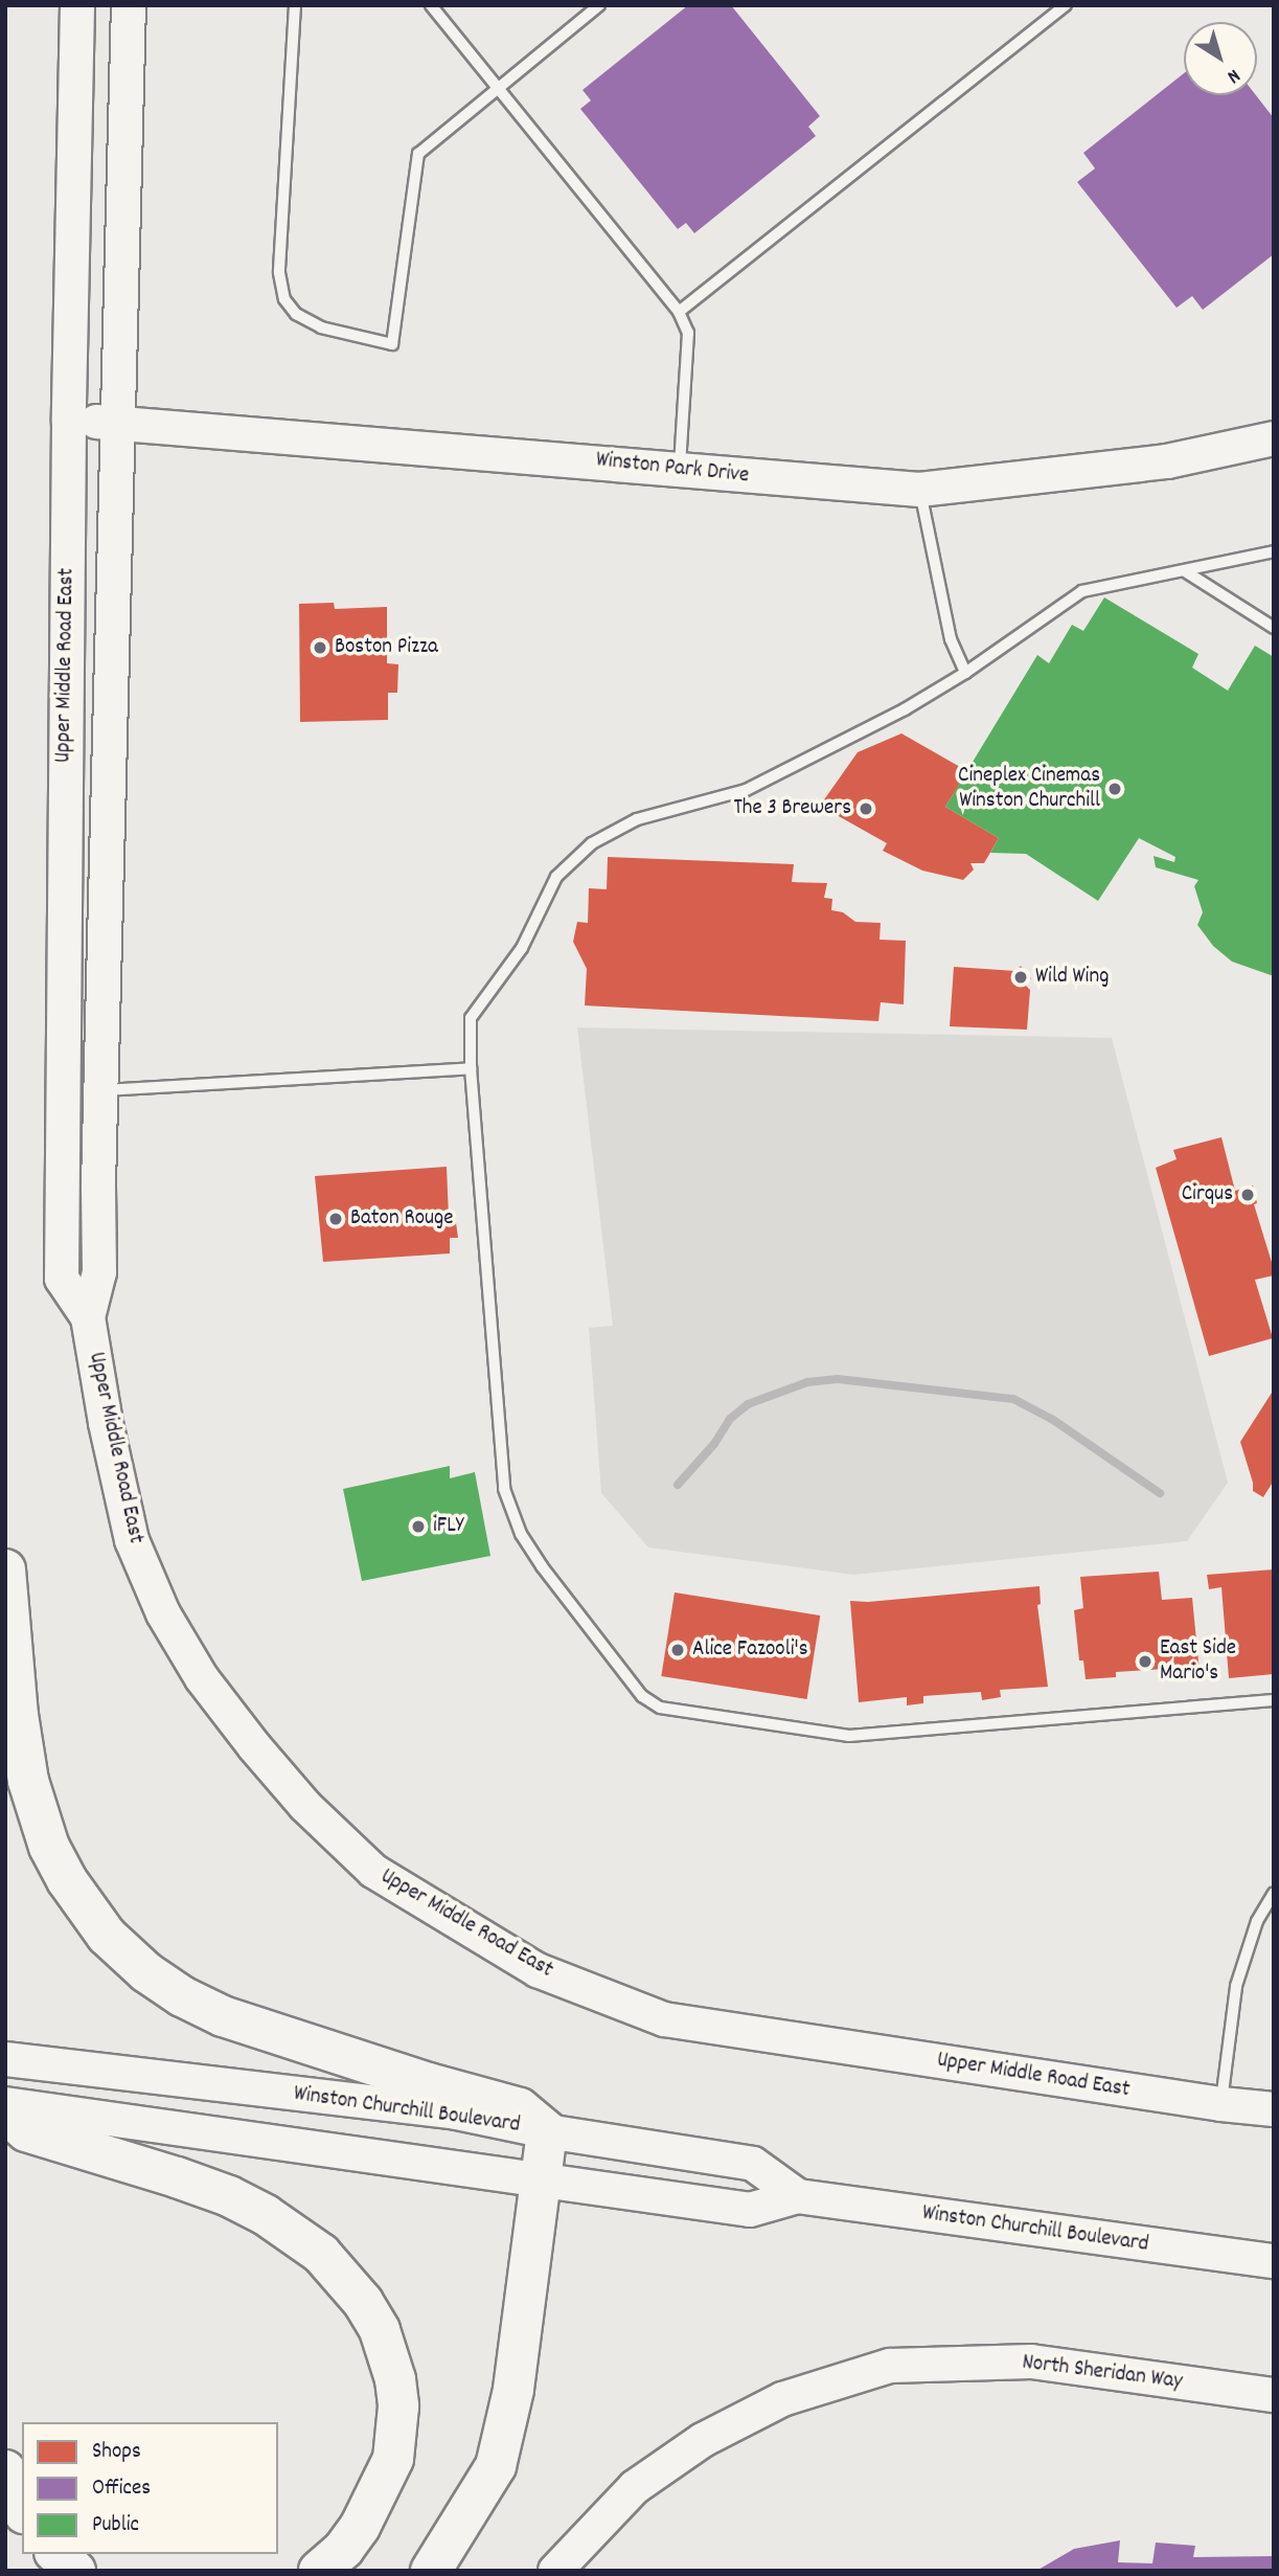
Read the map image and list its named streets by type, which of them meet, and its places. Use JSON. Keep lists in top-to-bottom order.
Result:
{
  "streets": {
    "street": [
      "Winston Park Drive",
      "Upper Middle Road East",
      "Winston Churchill Boulevard",
      "North Sheridan Way"
    ]
  },
  "crossings": [
    ["Winston Park Drive", "Upper Middle Road East"]
  ],
  "places": [
    "Boston Pizza",
    "Cineplex Cinemas Winston Churchill",
    "The 3 Brewers",
    "Wild Wing",
    "Cirqus",
    "Baton Rouge",
    "iFLY",
    "Alice Fazooli's",
    "East Side Mario's"
  ],
  "legend": ["Shops", "Offices", "Public"],
  "north": "bottom right"
}
